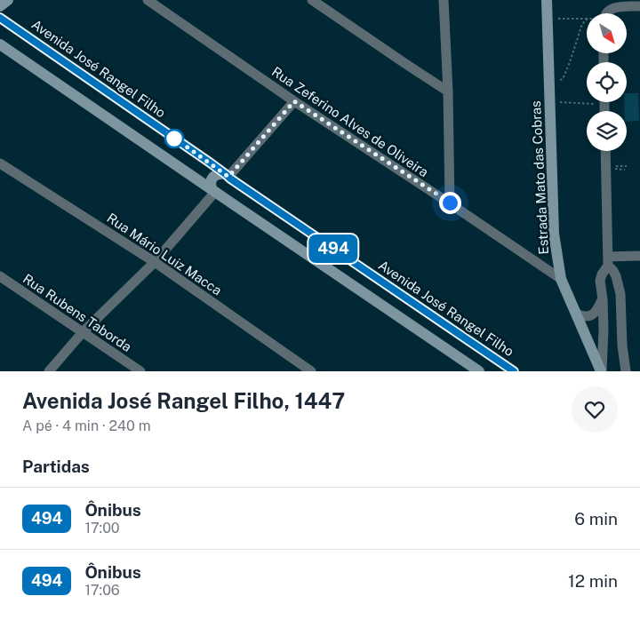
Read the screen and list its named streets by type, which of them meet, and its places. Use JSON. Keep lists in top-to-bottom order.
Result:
{
  "streets": {
    "street": [
      "Avenida José Rangel Filho",
      "Rua Zeferino Alves de Oliveira",
      "Estrada Mato das Cobras",
      "Rua Mário Luiz Macca",
      "Rua Rubens Taborda"
    ]
  },
  "crossings": [
    ["Rua Zeferino Alves de Oliveira", "Estrada Mato das Cobras"]
  ],
  "lines": ["bus line 494"],
  "north": "bottom right",
  "page": {
    "on_map": "494",
    "heading": [
      ["Avenida José Rangel Filho, 1447", "A pé · 4 min · 240 m"],
      "Partidas"
    ],
    "list": [
      {
        "mark": "494",
        "name": "Ônibus",
        "note": "17:00",
        "value": "6 min"
      },
      {
        "mark": "494",
        "name": "Ônibus",
        "note": "17:06",
        "value": "12 min"
      }
    ]
  }
}
